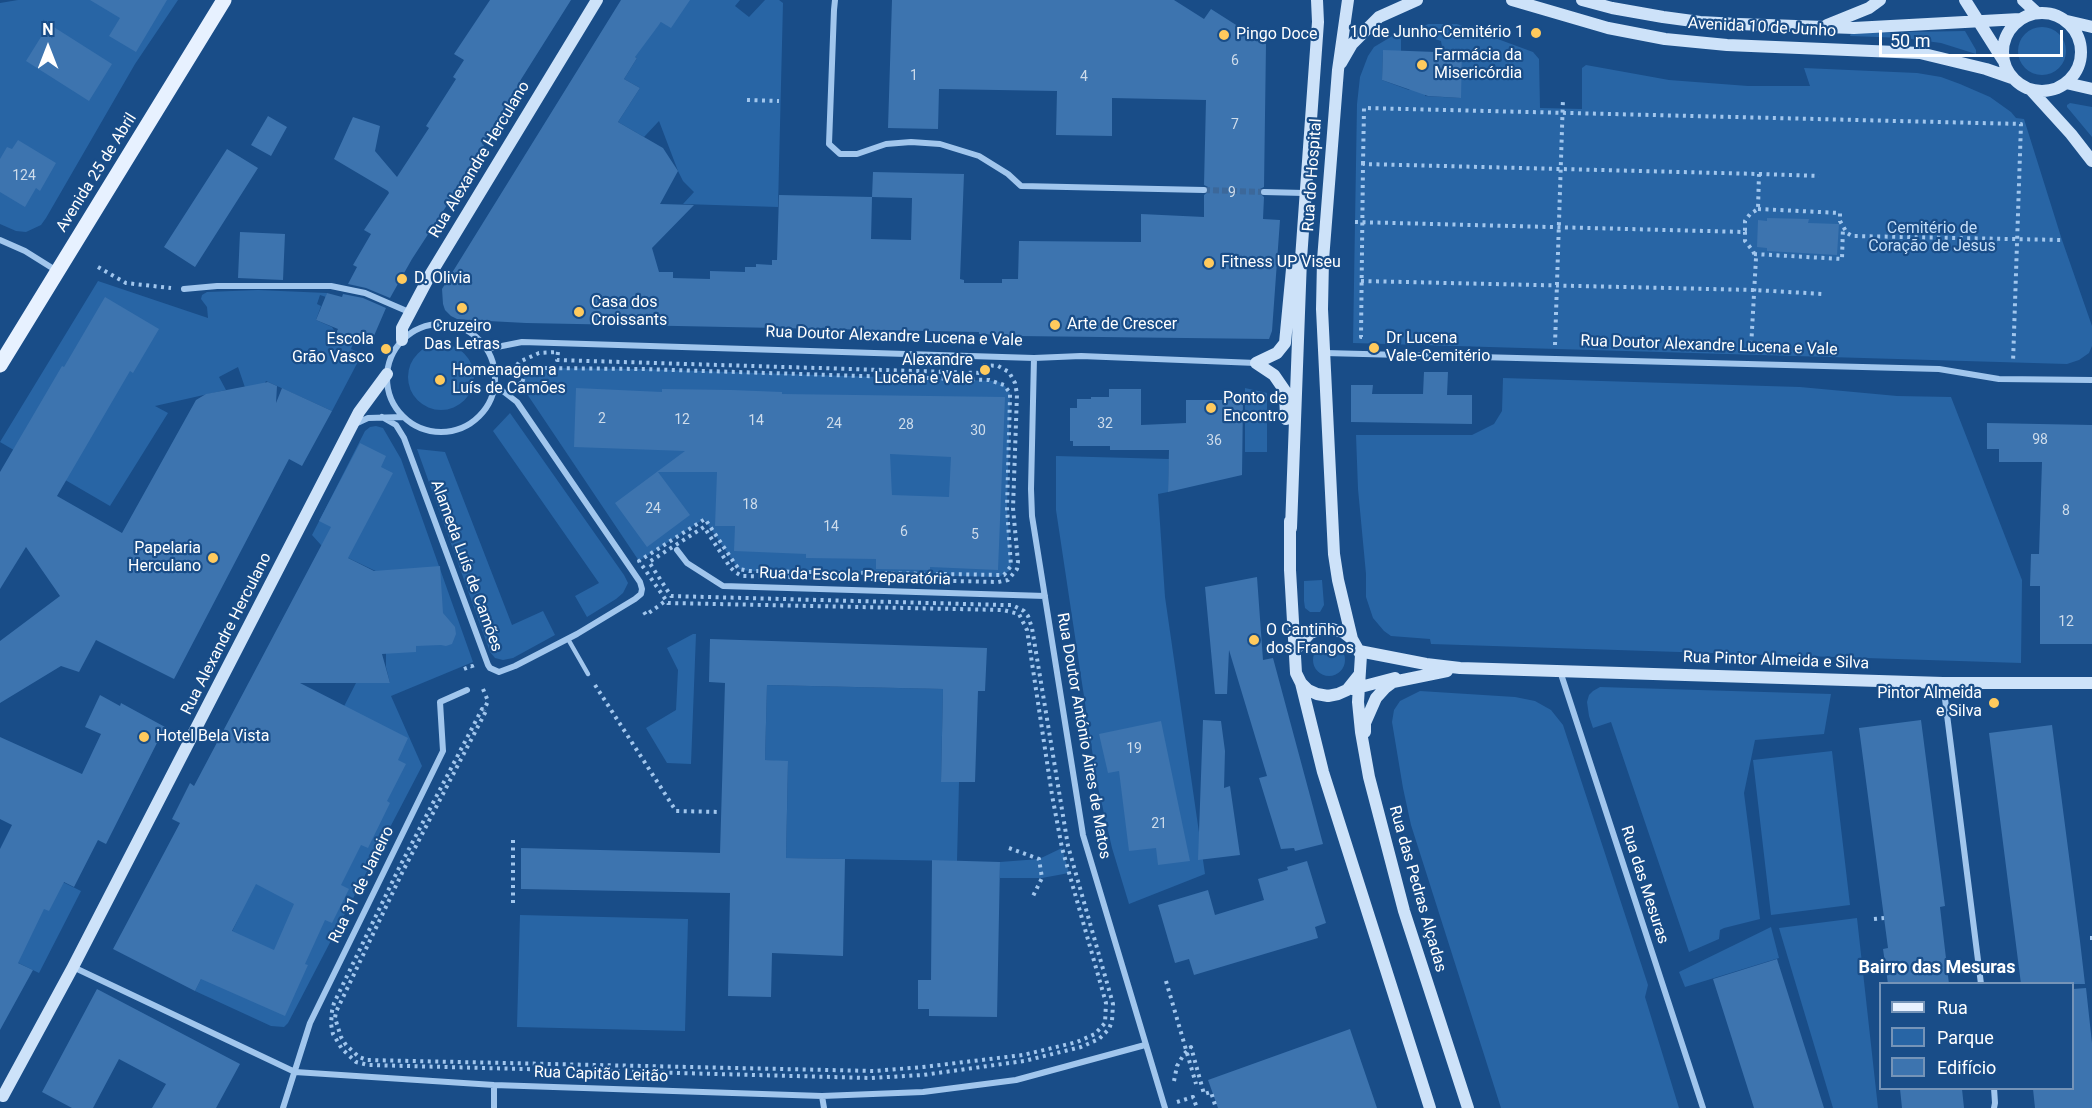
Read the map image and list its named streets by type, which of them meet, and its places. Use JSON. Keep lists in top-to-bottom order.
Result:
{
  "streets": {
    "main road": [
      "Avenida 10 de Junho",
      "Rua Alexandre Herculano",
      "Avenida 25 de Abril",
      "Rua do Hospital",
      "Rua Pintor Almeida e Silva",
      "Rua das Pedras Alçadas"
    ],
    "street": [
      "Rua Doutor Alexandre Lucena e Vale",
      "Alameda Luís de Camões",
      "Rua da Escola Preparatória",
      "Rua Doutor António Aires de Matos",
      "Rua 31 de Janeiro",
      "Rua das Mesuras",
      "Rua Capitão Leitão"
    ]
  },
  "crossings": [
    ["Rua Alexandre Herculano", "Rua Doutor Alexandre Lucena e Vale"],
    ["Rua Alexandre Herculano", "Alameda Luís de Camões"],
    ["Rua Alexandre Herculano", "Rua Capitão Leitão"],
    ["Rua do Hospital", "Rua Doutor Alexandre Lucena e Vale"],
    ["Rua Doutor Alexandre Lucena e Vale", "Alameda Luís de Camões"],
    ["Rua Doutor Alexandre Lucena e Vale", "Rua Doutor António Aires de Matos"],
    ["Rua da Escola Preparatória", "Rua Doutor António Aires de Matos"],
    ["Rua Pintor Almeida e Silva", "Rua das Mesuras"],
    ["Rua Pintor Almeida e Silva", "Rua das Pedras Alçadas"],
    ["Rua Doutor António Aires de Matos", "Rua Capitão Leitão"],
    ["Rua 31 de Janeiro", "Rua Capitão Leitão"]
  ],
  "districts": ["Bairro das Mesuras"],
  "parks": ["Cemitério de Coração de Jesus"],
  "places": [
    "10 de Junho-Cemitério 1",
    "Pingo Doce",
    "Farmácia da Misericórdia",
    "Fitness UP Viseu",
    "D. Olivia",
    "Cruzeiro Das Letras",
    "Casa dos Croissants",
    "Arte de Crescer",
    "Dr Lucena Vale-Cemitério",
    "Escola Grão Vasco",
    "Alexandre Lucena e Vale",
    "Homenagem a Luís de Camões",
    "Ponto de Encontro",
    "Papelaria Herculano",
    "O Cantinho dos Frangos",
    "Pintor Almeida e Silva",
    "Hotel Bela Vista"
  ],
  "house_numbers": [
    "6",
    "1",
    "4",
    "7",
    "124",
    "9",
    "2",
    "12",
    "14",
    "24",
    "32",
    "28",
    "30",
    "98",
    "36",
    "18",
    "24",
    "8",
    "14",
    "6",
    "5",
    "12",
    "19",
    "21"
  ],
  "legend": ["Rua", "Parque", "Edifício"],
  "scale_bar": "50 m",
  "north": "top"
}
